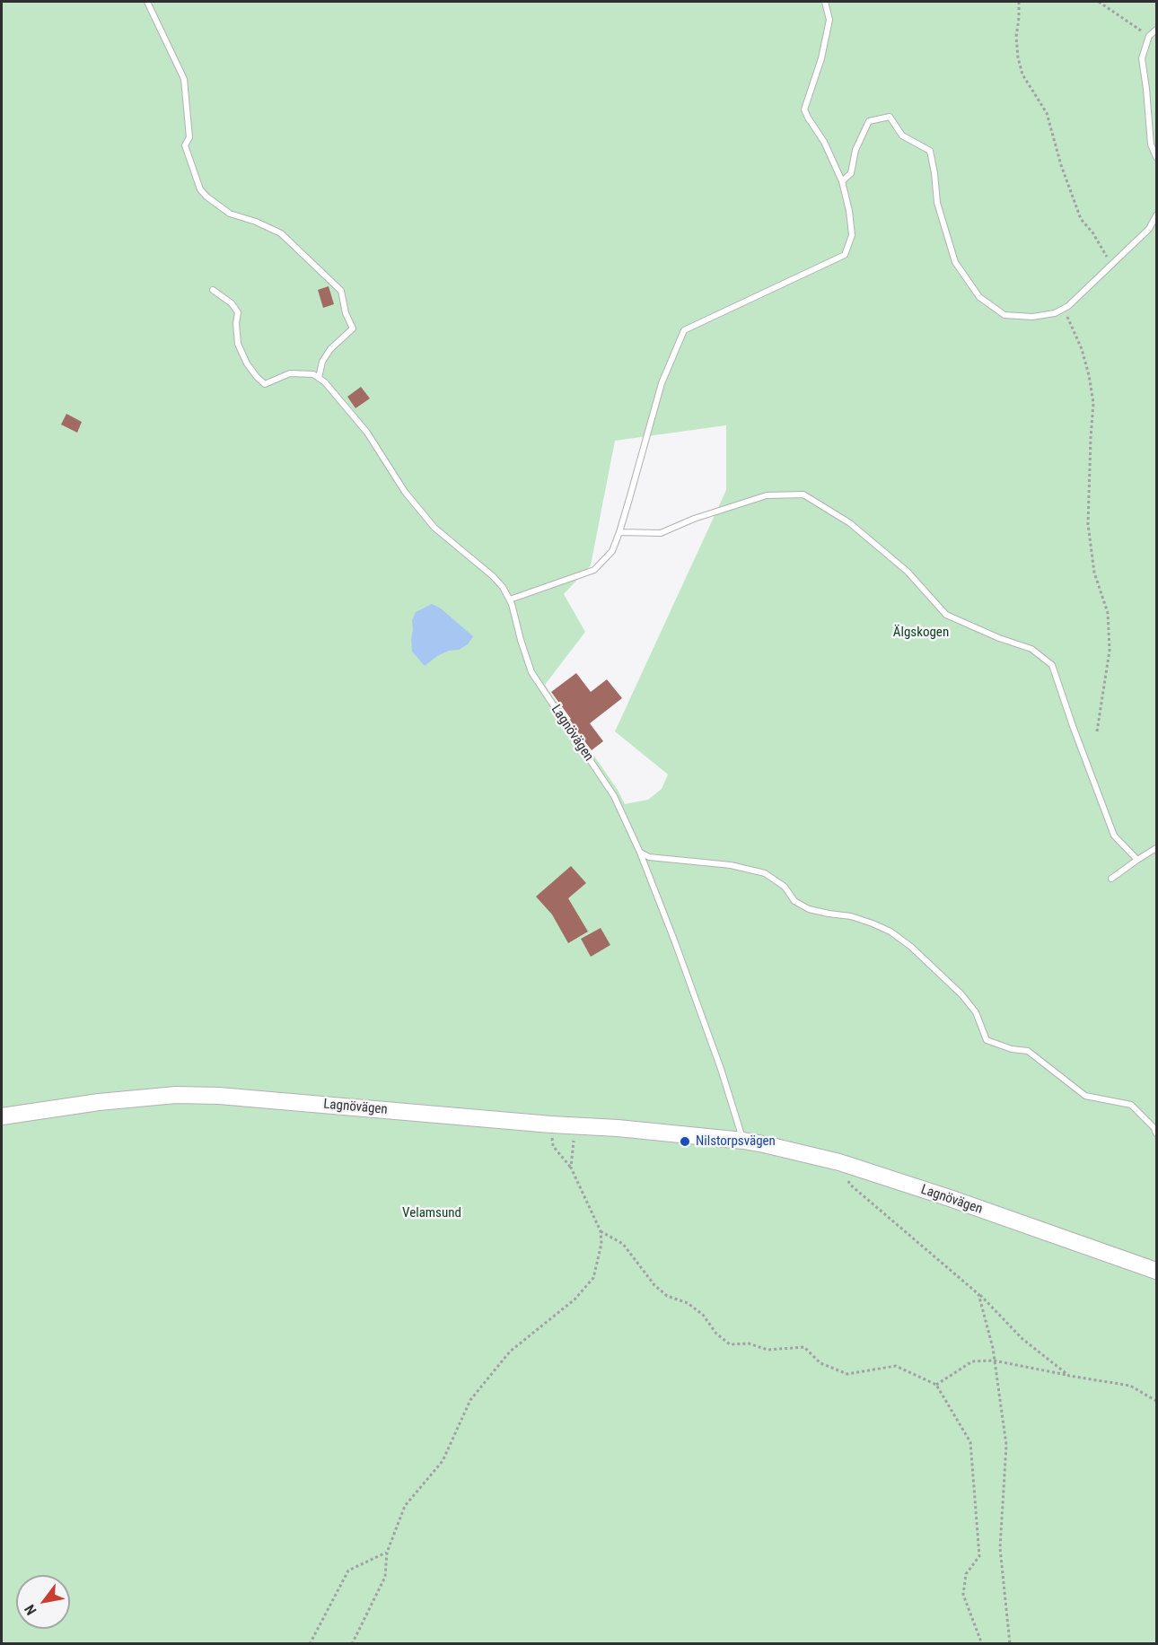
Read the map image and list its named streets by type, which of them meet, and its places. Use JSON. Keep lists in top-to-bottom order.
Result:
{
  "streets": {
    "street": ["Lagnövägen"]
  },
  "parks": ["Älgskogen", "Velamsund"],
  "places": ["Nilstorpsvägen"],
  "north": "bottom left"
}
